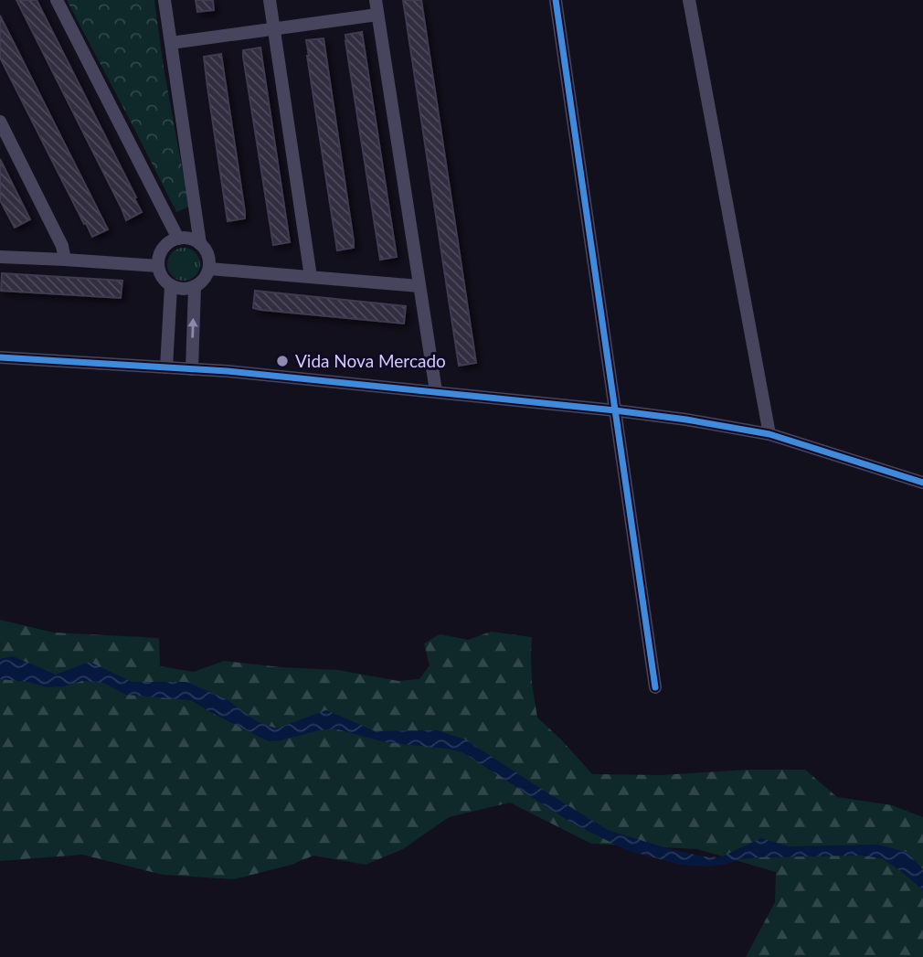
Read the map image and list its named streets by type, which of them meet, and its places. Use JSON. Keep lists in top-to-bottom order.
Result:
{
  "places": ["Vida Nova Mercado"]
}
